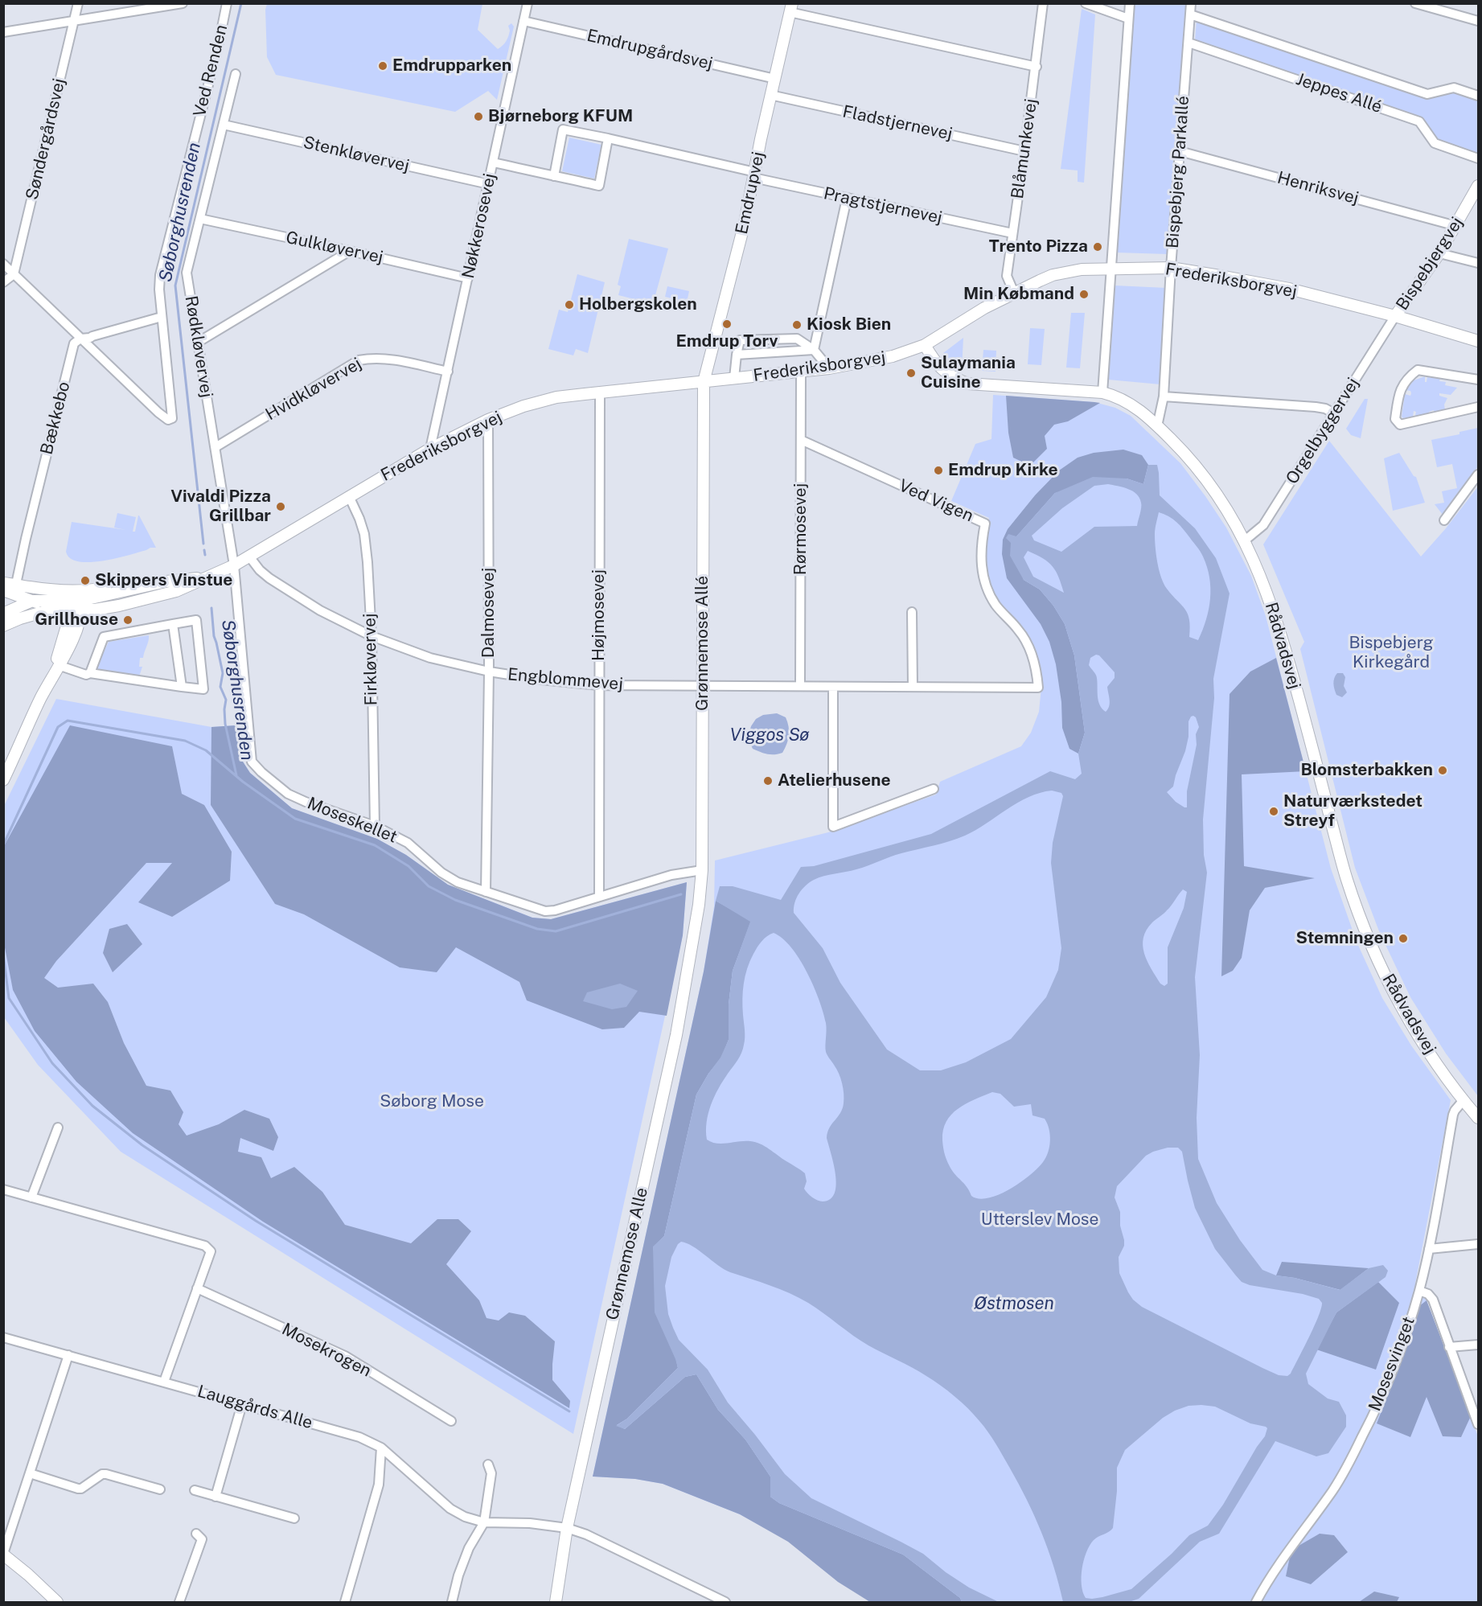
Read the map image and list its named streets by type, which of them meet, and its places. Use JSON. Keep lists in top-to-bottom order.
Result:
{
  "streets": {
    "street": [
      "Emdrupgårdsvej",
      "Ved Renden",
      "Jeppes Allé",
      "Fladstjernevej",
      "Søndergårdsvej",
      "Blåmunkevej",
      "Stenkløvervej",
      "Bispebjerg Parkallé",
      "Henriksvej",
      "Emdrupvej",
      "Pragtstjernevej",
      "Nøkkerosevej",
      "Gulkløvervej",
      "Bispebjergvej",
      "Frederiksborgvej",
      "Rødkløvervej",
      "Hvidkløvervej",
      "Bækkebo",
      "Orgelbyggervej",
      "Ved Vigen",
      "Rørmosevej",
      "Dalmosevej",
      "Højmosevej",
      "Grønnemose Allé",
      "Rådvadsvej",
      "Firkløvervej",
      "Engblommevej",
      "Moseskellet",
      "Grønnemose Alle",
      "Mosekrogen",
      "Mosesvinget",
      "Lauggårds Alle"
    ]
  },
  "crossings": [
    ["Emdrupgårdsvej", "Emdrupvej"],
    ["Emdrupgårdsvej", "Nøkkerosevej"],
    ["Ved Renden", "Bækkebo"],
    ["Jeppes Allé", "Bispebjerg Parkallé"],
    ["Fladstjernevej", "Blåmunkevej"],
    ["Fladstjernevej", "Emdrupvej"],
    ["Blåmunkevej", "Pragtstjernevej"],
    ["Blåmunkevej", "Frederiksborgvej"],
    ["Stenkløvervej", "Nøkkerosevej"],
    ["Stenkløvervej", "Rødkløvervej"],
    ["Bispebjerg Parkallé", "Henriksvej"],
    ["Bispebjerg Parkallé", "Frederiksborgvej"],
    ["Bispebjerg Parkallé", "Rådvadsvej"],
    ["Henriksvej", "Bispebjergvej"],
    ["Emdrupvej", "Pragtstjernevej"],
    ["Emdrupvej", "Frederiksborgvej"],
    ["Emdrupvej", "Grønnemose Allé"],
    ["Nøkkerosevej", "Gulkløvervej"],
    ["Nøkkerosevej", "Frederiksborgvej"],
    ["Nøkkerosevej", "Hvidkløvervej"],
    ["Gulkløvervej", "Rødkløvervej"],
    ["Bispebjergvej", "Frederiksborgvej"],
    ["Bispebjergvej", "Orgelbyggervej"],
    ["Frederiksborgvej", "Rødkløvervej"],
    ["Frederiksborgvej", "Orgelbyggervej"],
    ["Frederiksborgvej", "Rørmosevej"],
    ["Frederiksborgvej", "Dalmosevej"],
    ["Frederiksborgvej", "Højmosevej"],
    ["Frederiksborgvej", "Grønnemose Allé"],
    ["Frederiksborgvej", "Rådvadsvej"],
    ["Frederiksborgvej", "Firkløvervej"],
    ["Frederiksborgvej", "Engblommevej"],
    ["Rødkløvervej", "Hvidkløvervej"],
    ["Rødkløvervej", "Moseskellet"],
    ["Orgelbyggervej", "Rådvadsvej"],
    ["Ved Vigen", "Rørmosevej"],
    ["Ved Vigen", "Engblommevej"],
    ["Rørmosevej", "Engblommevej"],
    ["Dalmosevej", "Engblommevej"],
    ["Dalmosevej", "Moseskellet"],
    ["Højmosevej", "Engblommevej"],
    ["Højmosevej", "Moseskellet"],
    ["Grønnemose Allé", "Engblommevej"],
    ["Grønnemose Allé", "Moseskellet"],
    ["Grønnemose Allé", "Grønnemose Alle"],
    ["Rådvadsvej", "Mosesvinget"],
    ["Firkløvervej", "Engblommevej"],
    ["Firkløvervej", "Moseskellet"],
    ["Grønnemose Alle", "Lauggårds Alle"]
  ],
  "water": ["Søborghusrenden", "Viggos Sø", "Østmosen"],
  "parks": ["Bispebjerg Kirkegård", "Søborg Mose", "Utterslev Mose"],
  "places": [
    "Emdrupparken",
    "Bjørneborg KFUM",
    "Trento Pizza",
    "Min Købmand",
    "Holbergskolen",
    "Emdrup Torv",
    "Kiosk Bien",
    "Sulaymania Cuisine",
    "Emdrup Kirke",
    "Vivaldi Pizza Grillbar",
    "Skippers Vinstue",
    "Grillhouse",
    "Blomsterbakken",
    "Atelierhusene",
    "Naturværkstedet Streyf",
    "Stemningen"
  ]
}
